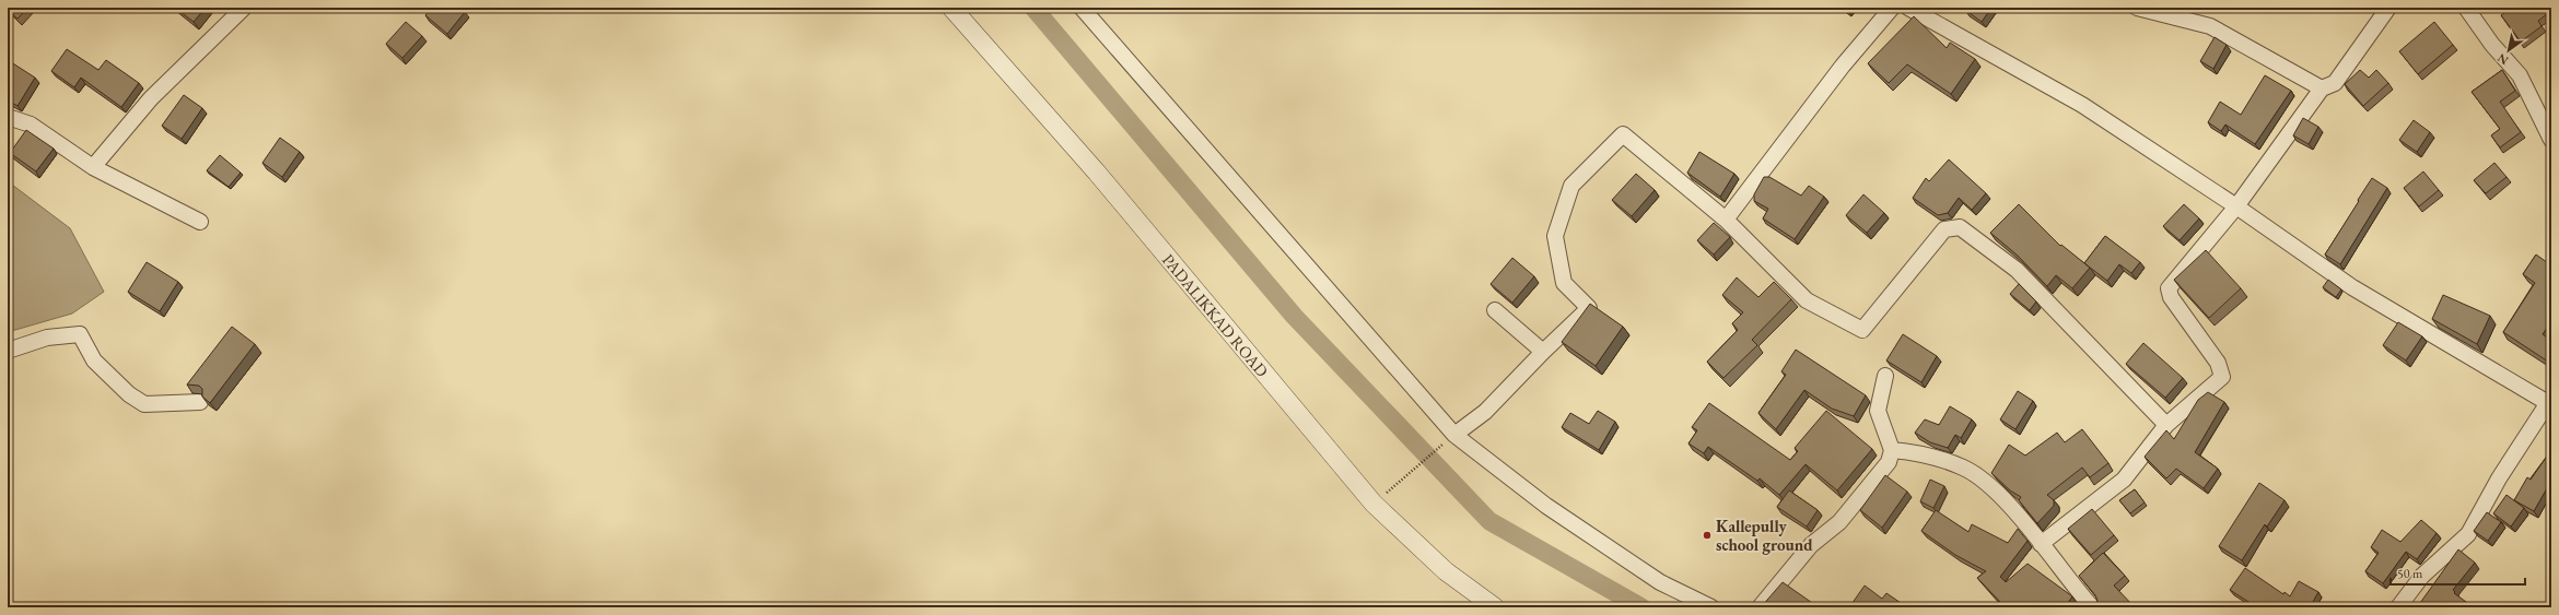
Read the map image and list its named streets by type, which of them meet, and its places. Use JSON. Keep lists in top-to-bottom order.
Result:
{
  "streets": {
    "street": ["PADALIKKAD ROAD"]
  },
  "places": ["Kallepully school ground"],
  "scale_bar": "50 m",
  "north": "bottom left"
}
